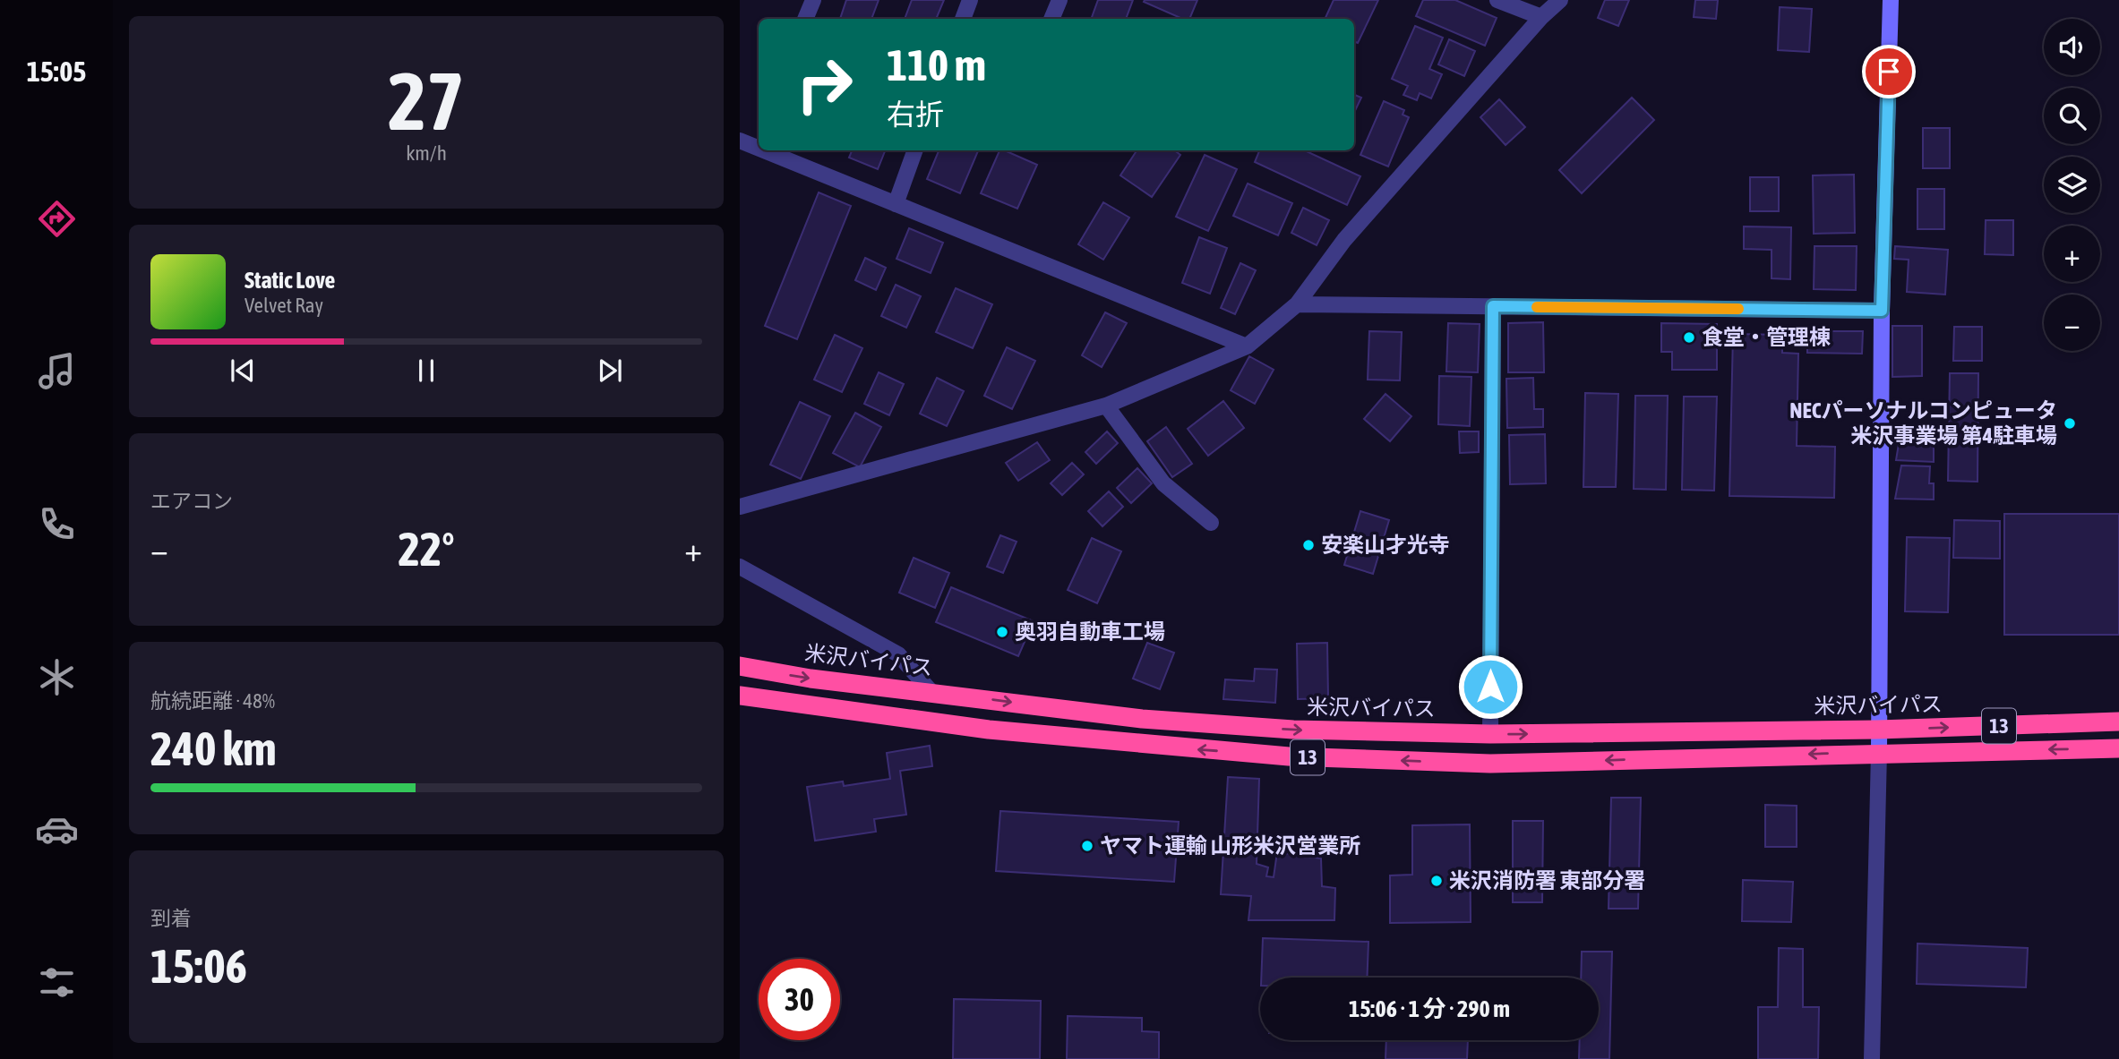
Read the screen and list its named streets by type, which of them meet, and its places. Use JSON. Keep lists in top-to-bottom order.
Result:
{
  "streets": {
    "highway": ["米沢バイパス", "13"]
  },
  "places": [
    "食堂・管理棟",
    "NECパーソナルコンピュータ 米沢事業場 第4駐車場",
    "安楽山才光寺",
    "奥羽自動車工場",
    "ヤマト運輸 山形米沢営業所",
    "米沢消防署 東部分署"
  ],
  "page": {
    "tabs": "15:05",
    "tile": [
      ["27", "km/h"],
      "エアコン",
      ["航続距離 · 48%", "240 km"],
      ["到着", "15:06"]
    ],
    "map_buttons": ["+", "−"],
    "turn": ["110 m", "右折"],
    "song": ["Static Love", "Velvet Ray"],
    "heat": ["−", "22°", "+"],
    "limit": "30",
    "trip": "15:06 · 1 分 · 290 m"
  }
}
